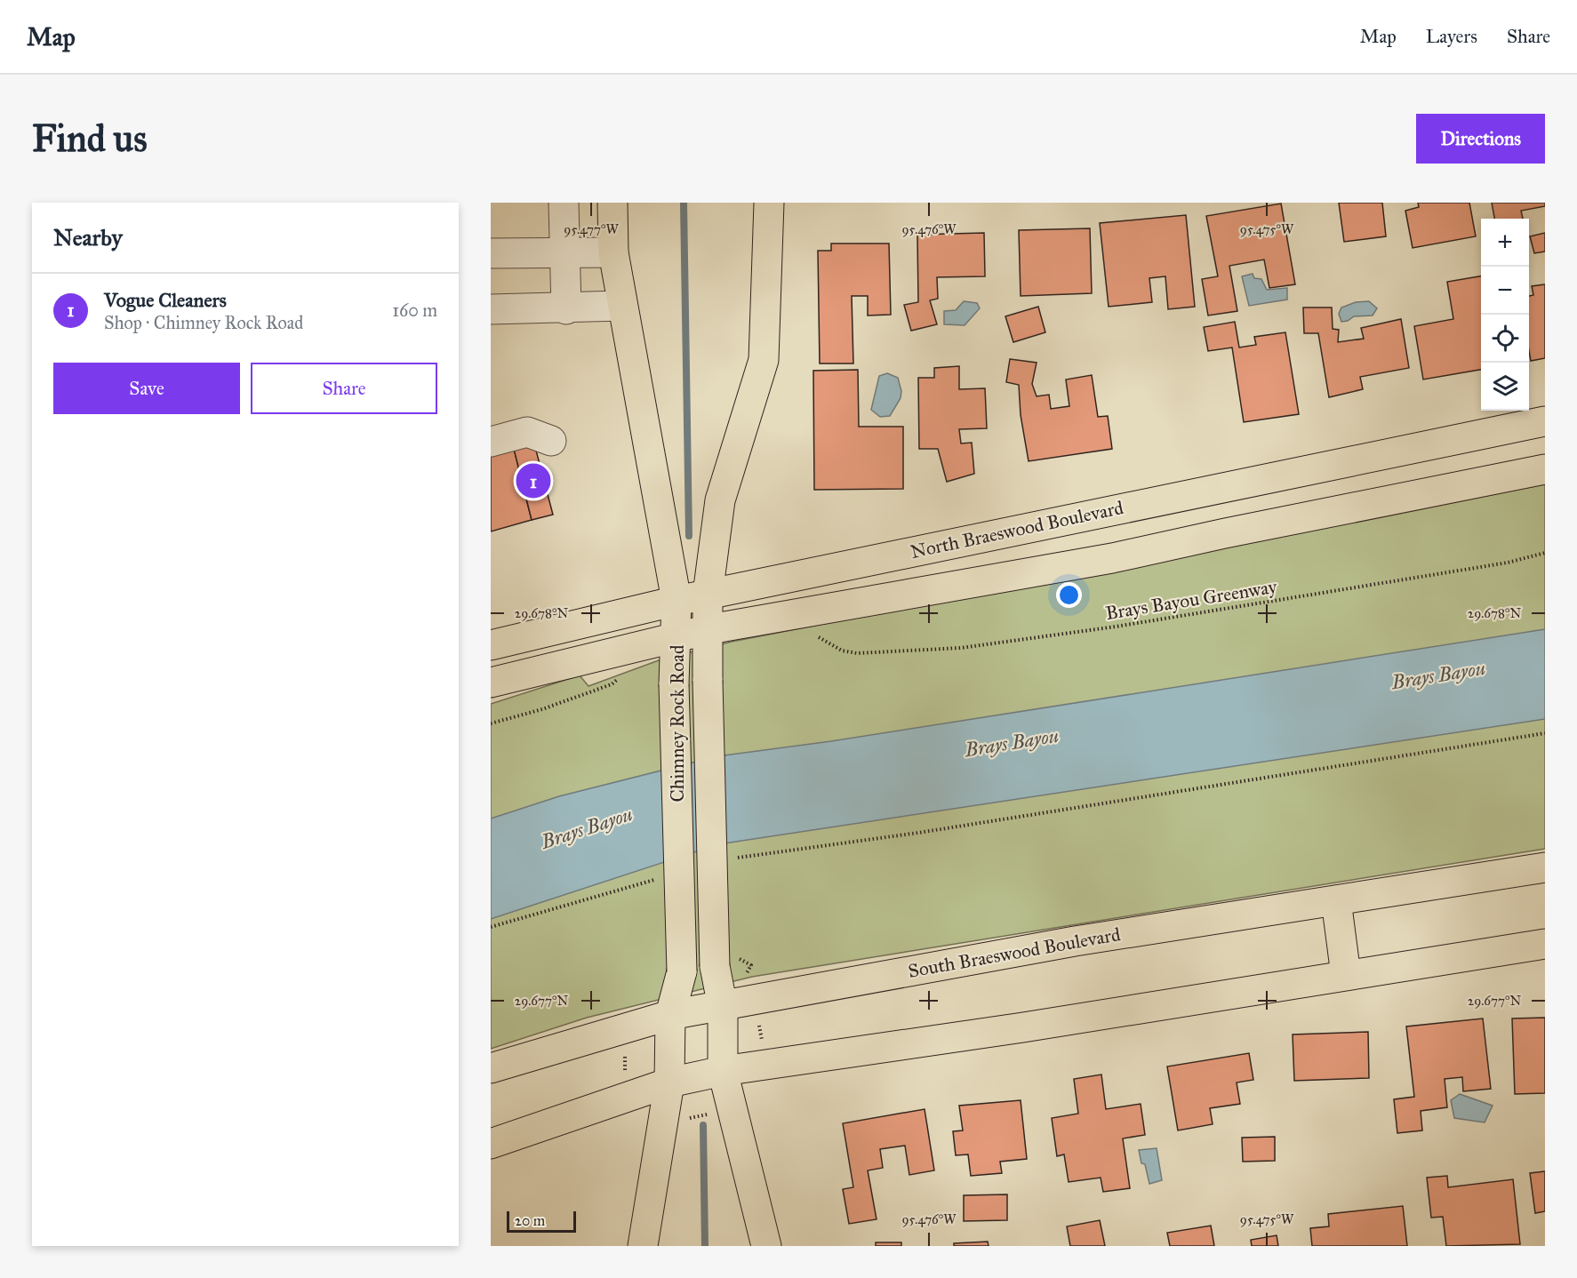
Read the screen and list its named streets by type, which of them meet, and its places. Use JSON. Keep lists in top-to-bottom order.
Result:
{
  "streets": {
    "main road": ["North Braeswood Boulevard", "Chimney Rock Road", "South Braeswood Boulevard"],
    "path": ["Brays Bayou Greenway"]
  },
  "crossings": [
    ["North Braeswood Boulevard", "Chimney Rock Road"],
    ["Chimney Rock Road", "South Braeswood Boulevard"]
  ],
  "water": ["Brays Bayou"],
  "scale_bar": "20 m",
  "page": {
    "header": "Map",
    "nav": ["Map", "Layers", "Share"],
    "buttons": [
      "Directions",
      ["Save", "Share"]
    ],
    "title": "Find us",
    "heading": "Nearby",
    "map_buttons": ["+", "−"],
    "list": [
      {
        "mark": "1",
        "name": "Vogue Cleaners",
        "note": "Shop · Chimney Rock Road",
        "value": "160 m"
      }
    ],
    "pins": "1",
    "scale": "20 m"
  },
  "coordinates": [
    "95.477°W",
    "95.476°W",
    "95.475°W",
    "29.678°N",
    "29.677°N"
  ]
}
